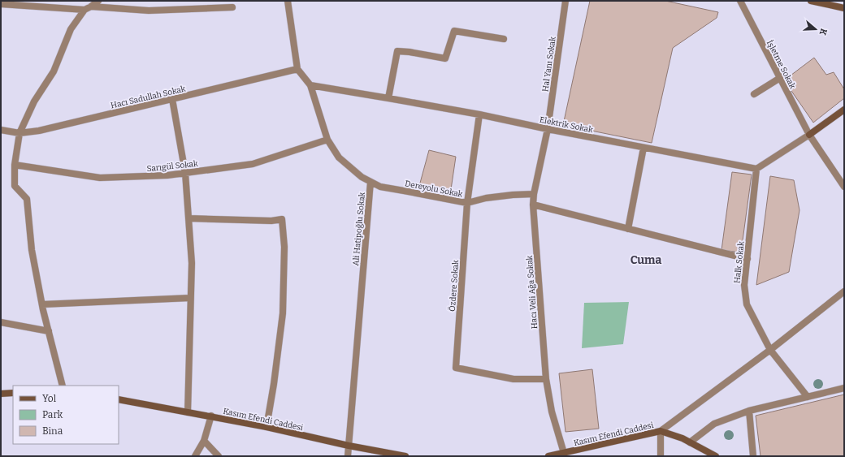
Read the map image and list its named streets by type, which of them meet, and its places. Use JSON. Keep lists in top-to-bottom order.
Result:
{
  "streets": {
    "street": [
      "Hal Yanı Sokak",
      "İşletme Sokak",
      "Hacı Sadullah Sokak",
      "Elektrik Sokak",
      "Sarıgül Sokak",
      "Dereyolu Sokak",
      "Ali Hatipoğlu Sokak",
      "Halk Sokak",
      "Özdere Sokak",
      "Hacı Veli Ağa Sokak",
      "Kasım Efendi Caddesi"
    ]
  },
  "crossings": [
    ["Hal Yanı Sokak", "Elektrik Sokak"],
    ["Hal Yanı Sokak", "Hacı Veli Ağa Sokak"],
    ["Hacı Sadullah Sokak", "Ali Hatipoğlu Sokak"],
    ["Elektrik Sokak", "Ali Hatipoğlu Sokak"],
    ["Elektrik Sokak", "Halk Sokak"],
    ["Elektrik Sokak", "Özdere Sokak"],
    ["Elektrik Sokak", "Hacı Veli Ağa Sokak"],
    ["Sarıgül Sokak", "Ali Hatipoğlu Sokak"],
    ["Dereyolu Sokak", "Ali Hatipoğlu Sokak"],
    ["Dereyolu Sokak", "Özdere Sokak"],
    ["Dereyolu Sokak", "Hacı Veli Ağa Sokak"],
    ["Ali Hatipoğlu Sokak", "Kasım Efendi Caddesi"],
    ["Özdere Sokak", "Hacı Veli Ağa Sokak"],
    ["Hacı Veli Ağa Sokak", "Kasım Efendi Caddesi"]
  ],
  "districts": ["Cuma"],
  "legend": ["Yol", "Park", "Bina"],
  "north": "right"
}
